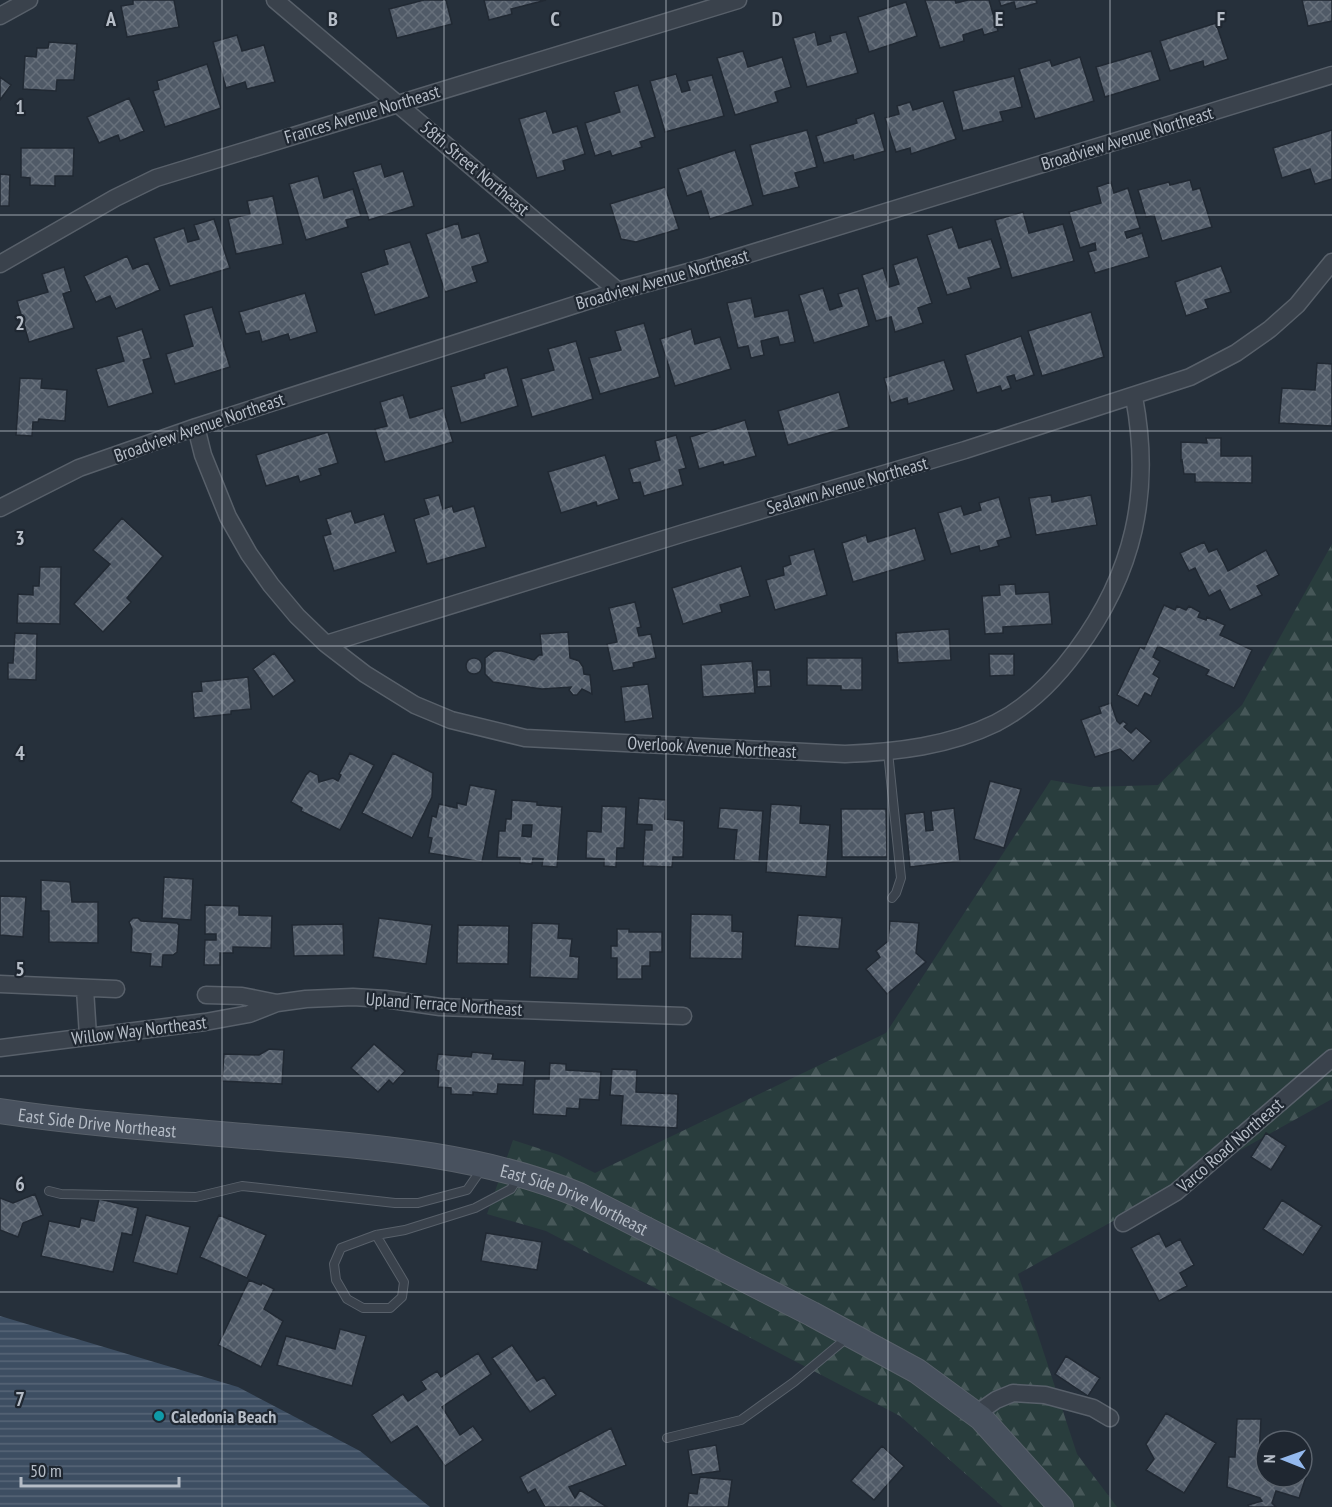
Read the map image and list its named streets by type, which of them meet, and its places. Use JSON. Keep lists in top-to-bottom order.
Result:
{
  "streets": {
    "main road": ["East Side Drive Northeast"],
    "street": [
      "Frances Avenue Northeast",
      "Broadview Avenue Northeast",
      "58th Street Northeast",
      "Sealawn Avenue Northeast",
      "Overlook Avenue Northeast",
      "Upland Terrace Northeast",
      "Willow Way Northeast",
      "Varco Road Northeast"
    ]
  },
  "crossings": [
    ["Frances Avenue Northeast", "58th Street Northeast"],
    ["Broadview Avenue Northeast", "58th Street Northeast"],
    ["Broadview Avenue Northeast", "Overlook Avenue Northeast"],
    ["Sealawn Avenue Northeast", "Overlook Avenue Northeast"],
    ["Upland Terrace Northeast", "Willow Way Northeast"]
  ],
  "places": ["Caledonia Beach"],
  "scale_bar": "50 m",
  "north": "left",
  "grid": {
    "columns": [
      "A",
      "B",
      "C",
      "D",
      "E",
      "F"
    ],
    "rows": [
      "1",
      "2",
      "3",
      "4",
      "5",
      "6",
      "7"
    ]
  }
}
